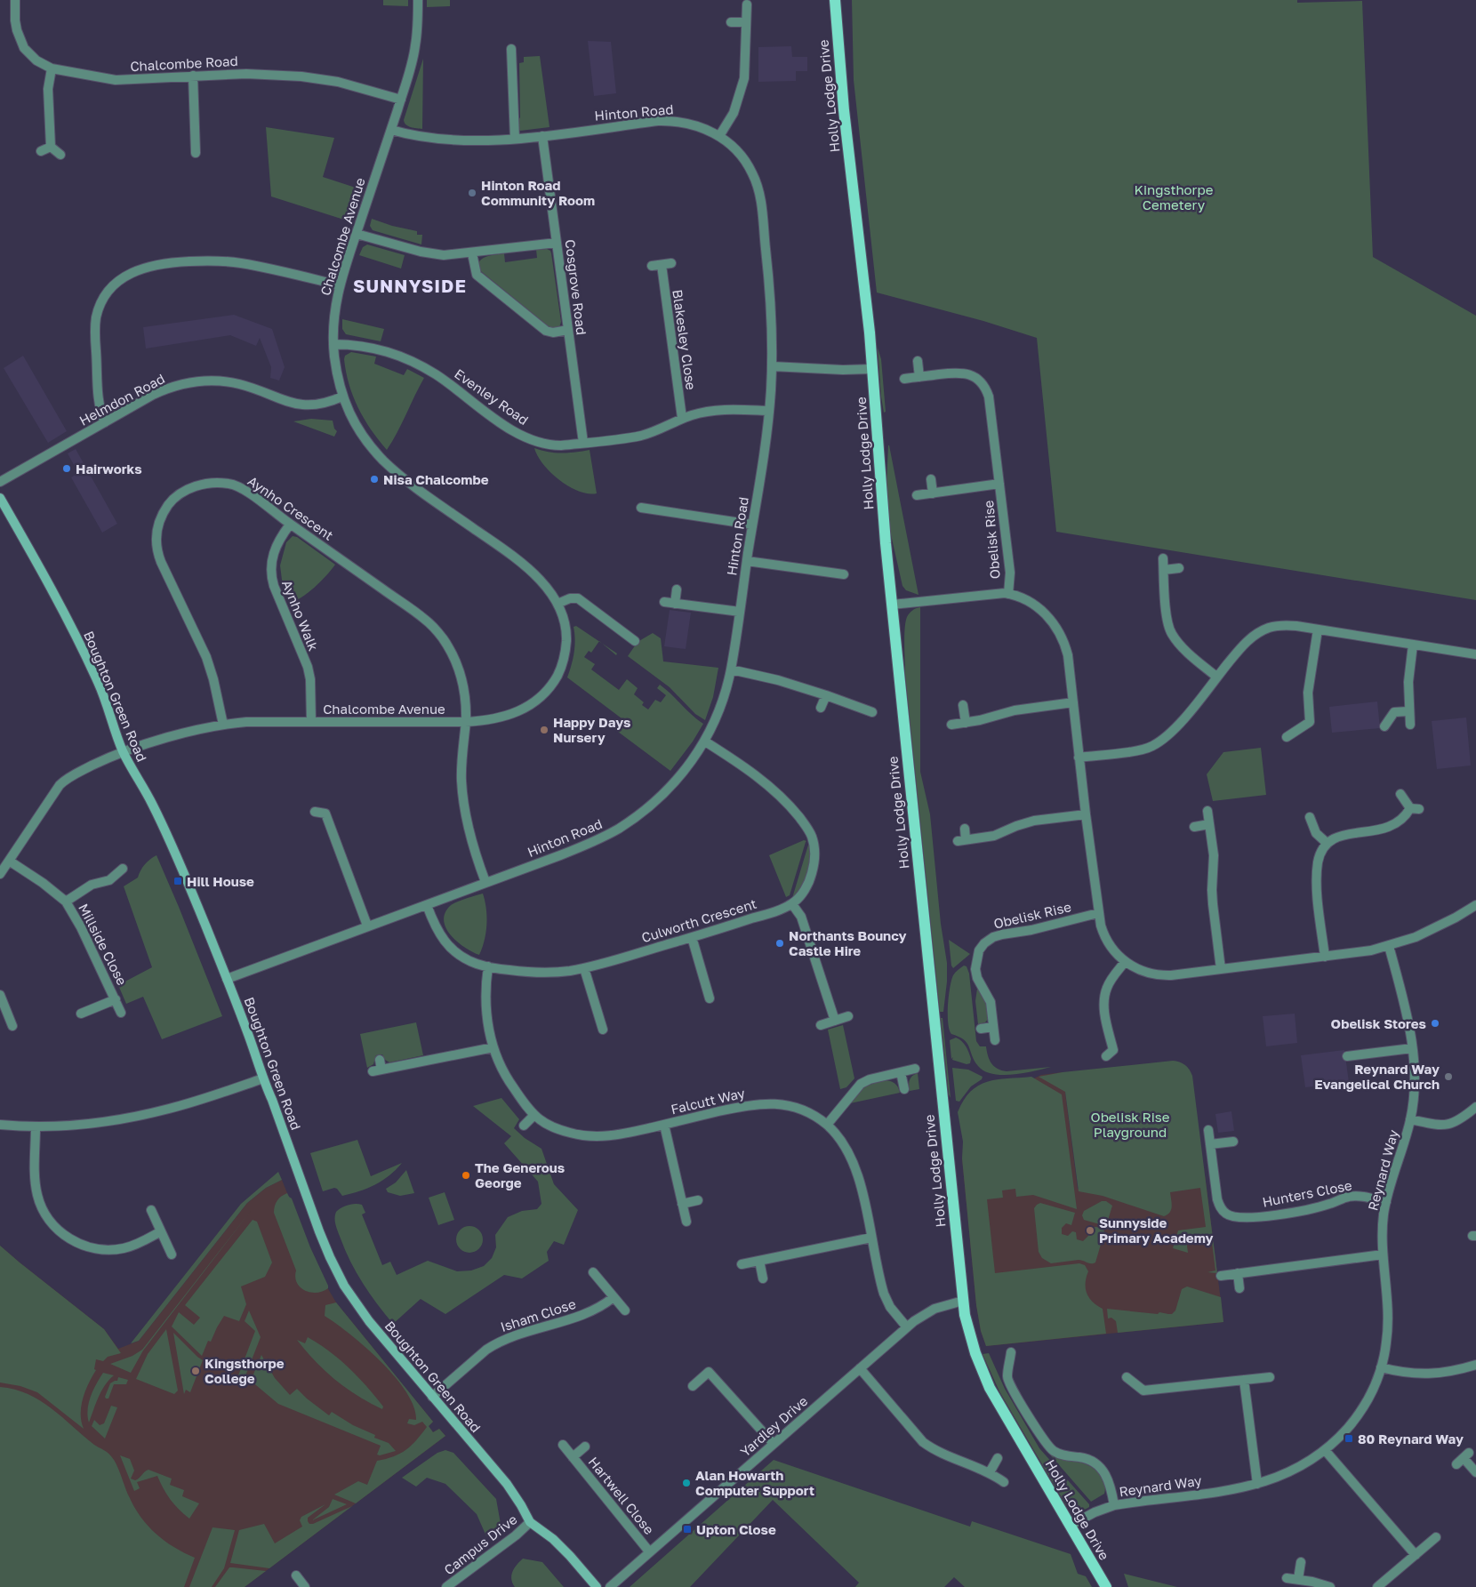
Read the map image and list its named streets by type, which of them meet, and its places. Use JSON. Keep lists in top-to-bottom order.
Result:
{
  "streets": {
    "main road": ["Holly Lodge Drive"],
    "street": [
      "Chalcombe Road",
      "Hinton Road",
      "Chalcombe Avenue",
      "Cosgrove Road",
      "Blakesley Close",
      "Evenley Road",
      "Helmdon Road",
      "Aynho Crescent",
      "Obelisk Rise",
      "Aynho Walk",
      "Boughton Green Road",
      "Culworth Crescent",
      "Millside Close",
      "Falcutt Way",
      "Reynard Way",
      "Hunters Close",
      "Isham Close",
      "Yardley Drive",
      "Hartwell Close",
      "Campus Drive"
    ]
  },
  "crossings": [
    ["Chalcombe Road", "Chalcombe Avenue"],
    ["Holly Lodge Drive", "Obelisk Rise"],
    ["Holly Lodge Drive", "Reynard Way"],
    ["Holly Lodge Drive", "Yardley Drive"],
    ["Hinton Road", "Chalcombe Avenue"],
    ["Hinton Road", "Cosgrove Road"],
    ["Hinton Road", "Evenley Road"],
    ["Hinton Road", "Aynho Crescent"],
    ["Hinton Road", "Boughton Green Road"],
    ["Hinton Road", "Culworth Crescent"],
    ["Chalcombe Avenue", "Evenley Road"],
    ["Chalcombe Avenue", "Helmdon Road"],
    ["Chalcombe Avenue", "Aynho Crescent"],
    ["Chalcombe Avenue", "Aynho Walk"],
    ["Chalcombe Avenue", "Boughton Green Road"],
    ["Chalcombe Avenue", "Millside Close"],
    ["Cosgrove Road", "Evenley Road"],
    ["Blakesley Close", "Evenley Road"],
    ["Aynho Crescent", "Aynho Walk"],
    ["Obelisk Rise", "Reynard Way"],
    ["Boughton Green Road", "Isham Close"],
    ["Boughton Green Road", "Campus Drive"],
    ["Culworth Crescent", "Falcutt Way"],
    ["Falcutt Way", "Yardley Drive"],
    ["Reynard Way", "Hunters Close"],
    ["Yardley Drive", "Hartwell Close"]
  ],
  "districts": ["SUNNYSIDE"],
  "parks": ["Kingsthorpe Cemetery", "Obelisk Rise Playground"],
  "places": {
    "other": [
      "Hinton Road Community Room",
      "Hairworks",
      "Nisa Chalcombe",
      "Happy Days Nursery",
      "Northants Bouncy Castle Hire",
      "Obelisk Stores",
      "Reynard Way Evangelical Church",
      "The Generous George",
      "Sunnyside Primary Academy",
      "Kingsthorpe College",
      "Alan Howarth Computer Support"
    ],
    "transit": ["Hill House", "80 Reynard Way", "Upton Close"]
  }
}
